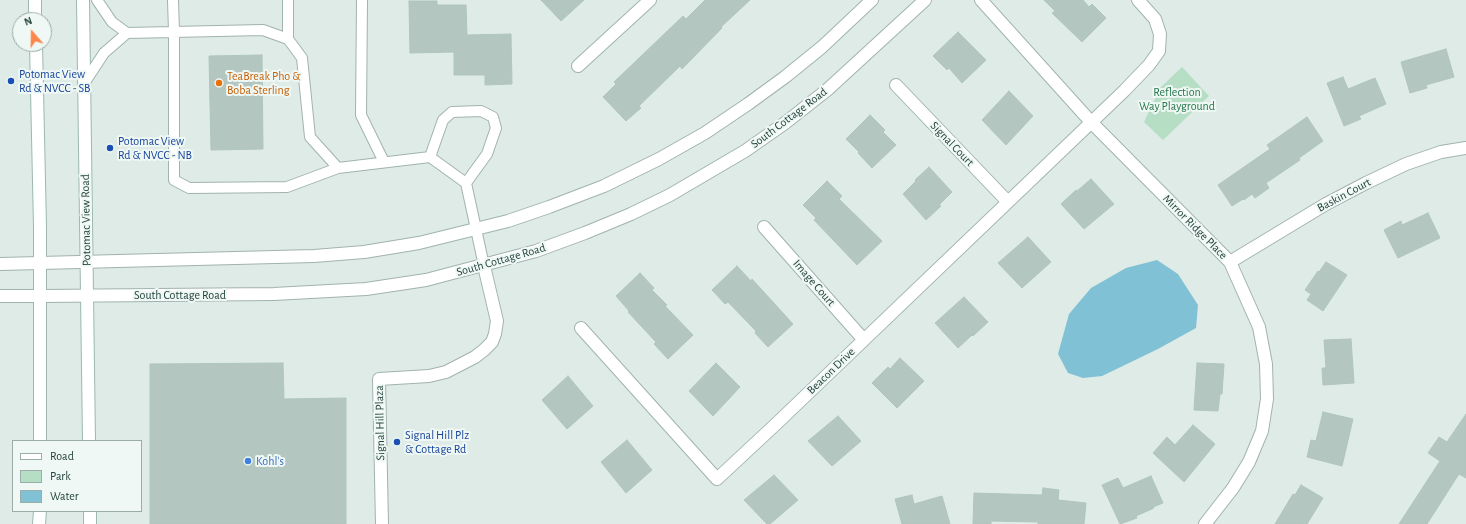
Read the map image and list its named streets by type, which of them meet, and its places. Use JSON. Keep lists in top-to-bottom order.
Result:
{
  "streets": {
    "street": [
      "South Cottage Road",
      "Signal Court",
      "Baskin Court",
      "Potomac View Road",
      "Mirror Ridge Place",
      "Image Court",
      "Beacon Drive",
      "Signal Hill Plaza"
    ]
  },
  "crossings": [
    ["South Cottage Road", "Potomac View Road"],
    ["South Cottage Road", "Signal Hill Plaza"],
    ["Signal Court", "Beacon Drive"],
    ["Baskin Court", "Mirror Ridge Place"],
    ["Mirror Ridge Place", "Beacon Drive"],
    ["Image Court", "Beacon Drive"]
  ],
  "parks": ["Reflection Way Playground"],
  "places": [
    "Potomac View Rd & NVCC - SB",
    "TeaBreak Pho & Boba Sterling",
    "Potomac View Rd & NVCC - NB",
    "Signal Hill Plz & Cottage Rd",
    "Kohl's"
  ],
  "legend": ["Road", "Park", "Water"],
  "north": "top"
}
